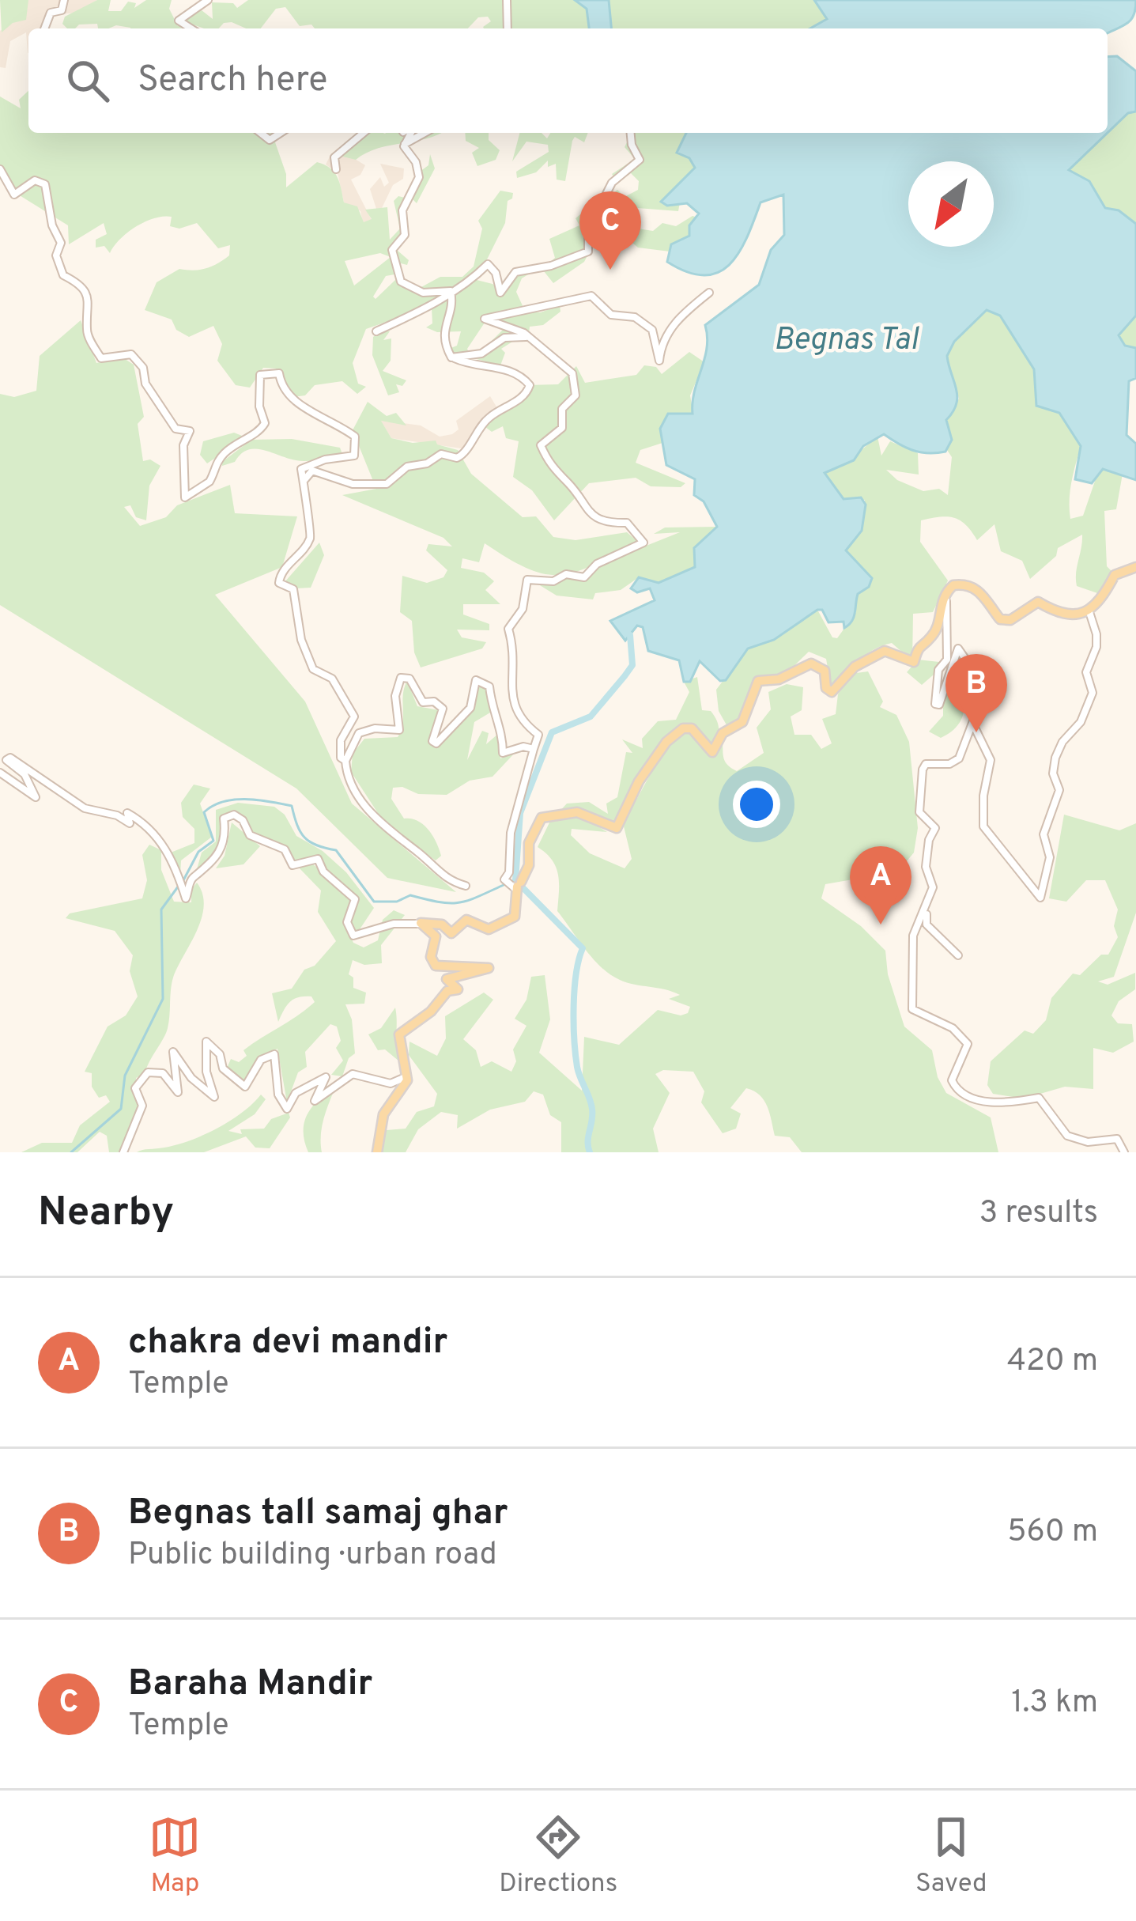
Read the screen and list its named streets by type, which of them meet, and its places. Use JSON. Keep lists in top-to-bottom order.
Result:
{
  "water": ["Begnas Tal"],
  "north": "bottom left",
  "page": {
    "search": "Search here",
    "pins": ["C", "B", "A"],
    "heading": ["Nearby", "3 results"],
    "list": [
      {
        "mark": "A",
        "name": "chakra devi mandir",
        "note": "Temple",
        "value": "420 m"
      },
      {
        "mark": "B",
        "name": "Begnas tall samaj ghar",
        "note": "Public building · urban road",
        "value": "560 m"
      },
      {
        "mark": "C",
        "name": "Baraha Mandir",
        "note": "Temple",
        "value": "1.3 km"
      }
    ],
    "nav": ["Map", "Directions", "Saved"]
  }
}
